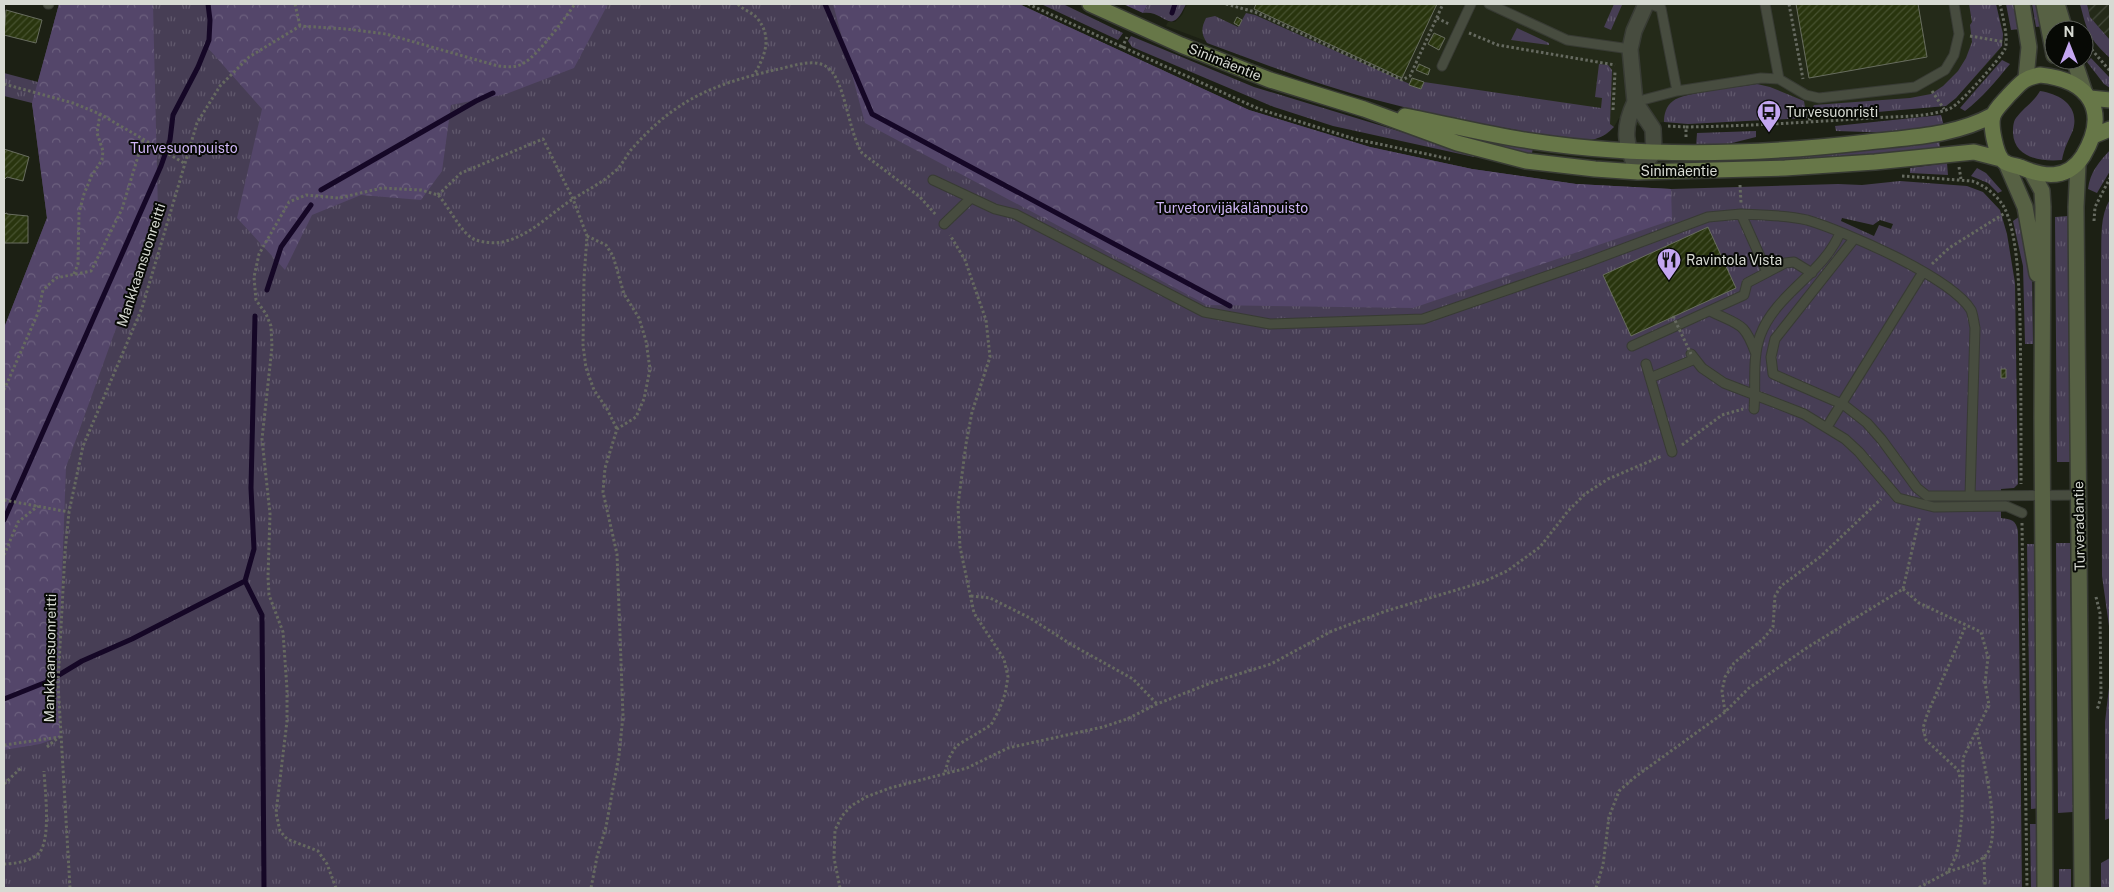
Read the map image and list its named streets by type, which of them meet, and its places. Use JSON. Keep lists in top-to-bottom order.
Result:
{
  "streets": {
    "main road": ["Sinimäentie", "Turveradantie"],
    "path": ["Mankkaansuonreitti"]
  },
  "crossings": [
    ["Sinimäentie", "Turveradantie"]
  ],
  "parks": ["Turvesuonpuisto", "Turvetorvijäkälänpuisto"],
  "places": {
    "bus stop": ["Turvesuonristi"],
    "restaurant": ["Ravintola Vista"]
  },
  "north": "top"
}
